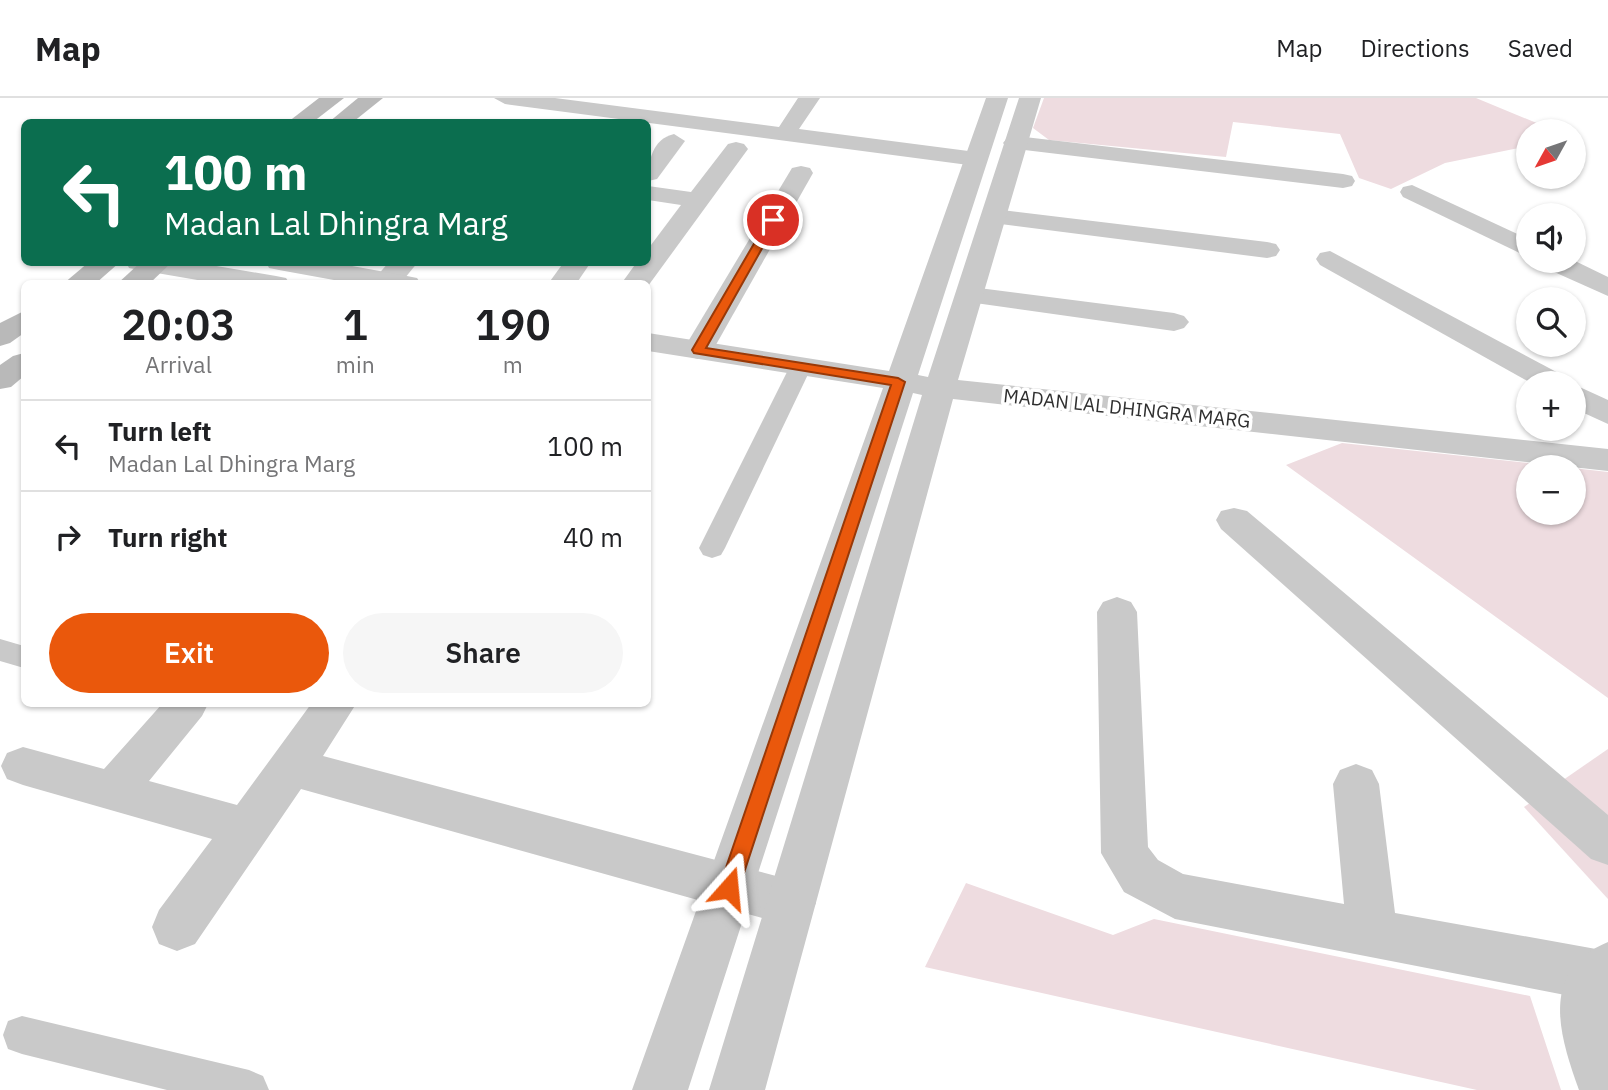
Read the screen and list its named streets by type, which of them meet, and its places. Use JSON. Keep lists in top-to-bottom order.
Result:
{
  "streets": {
    "street": ["MADAN LAL DHINGRA MARG"]
  },
  "north": "bottom left",
  "page": {
    "header": "Map",
    "nav": ["Map", "Directions", "Saved"],
    "map_buttons": ["+", "−"],
    "turn": ["100 m", "Madan Lal Dhingra Marg"],
    "eta": [
      "20:03",
      "Arrival",
      "1",
      "min",
      "190",
      "m"
    ],
    "list": [
      {
        "name": "Turn left",
        "note": "Madan Lal Dhingra Marg",
        "value": "100 m"
      },
      {
        "name": "Turn right",
        "value": "40 m"
      }
    ],
    "buttons": ["Exit", "Share"]
  }
}
